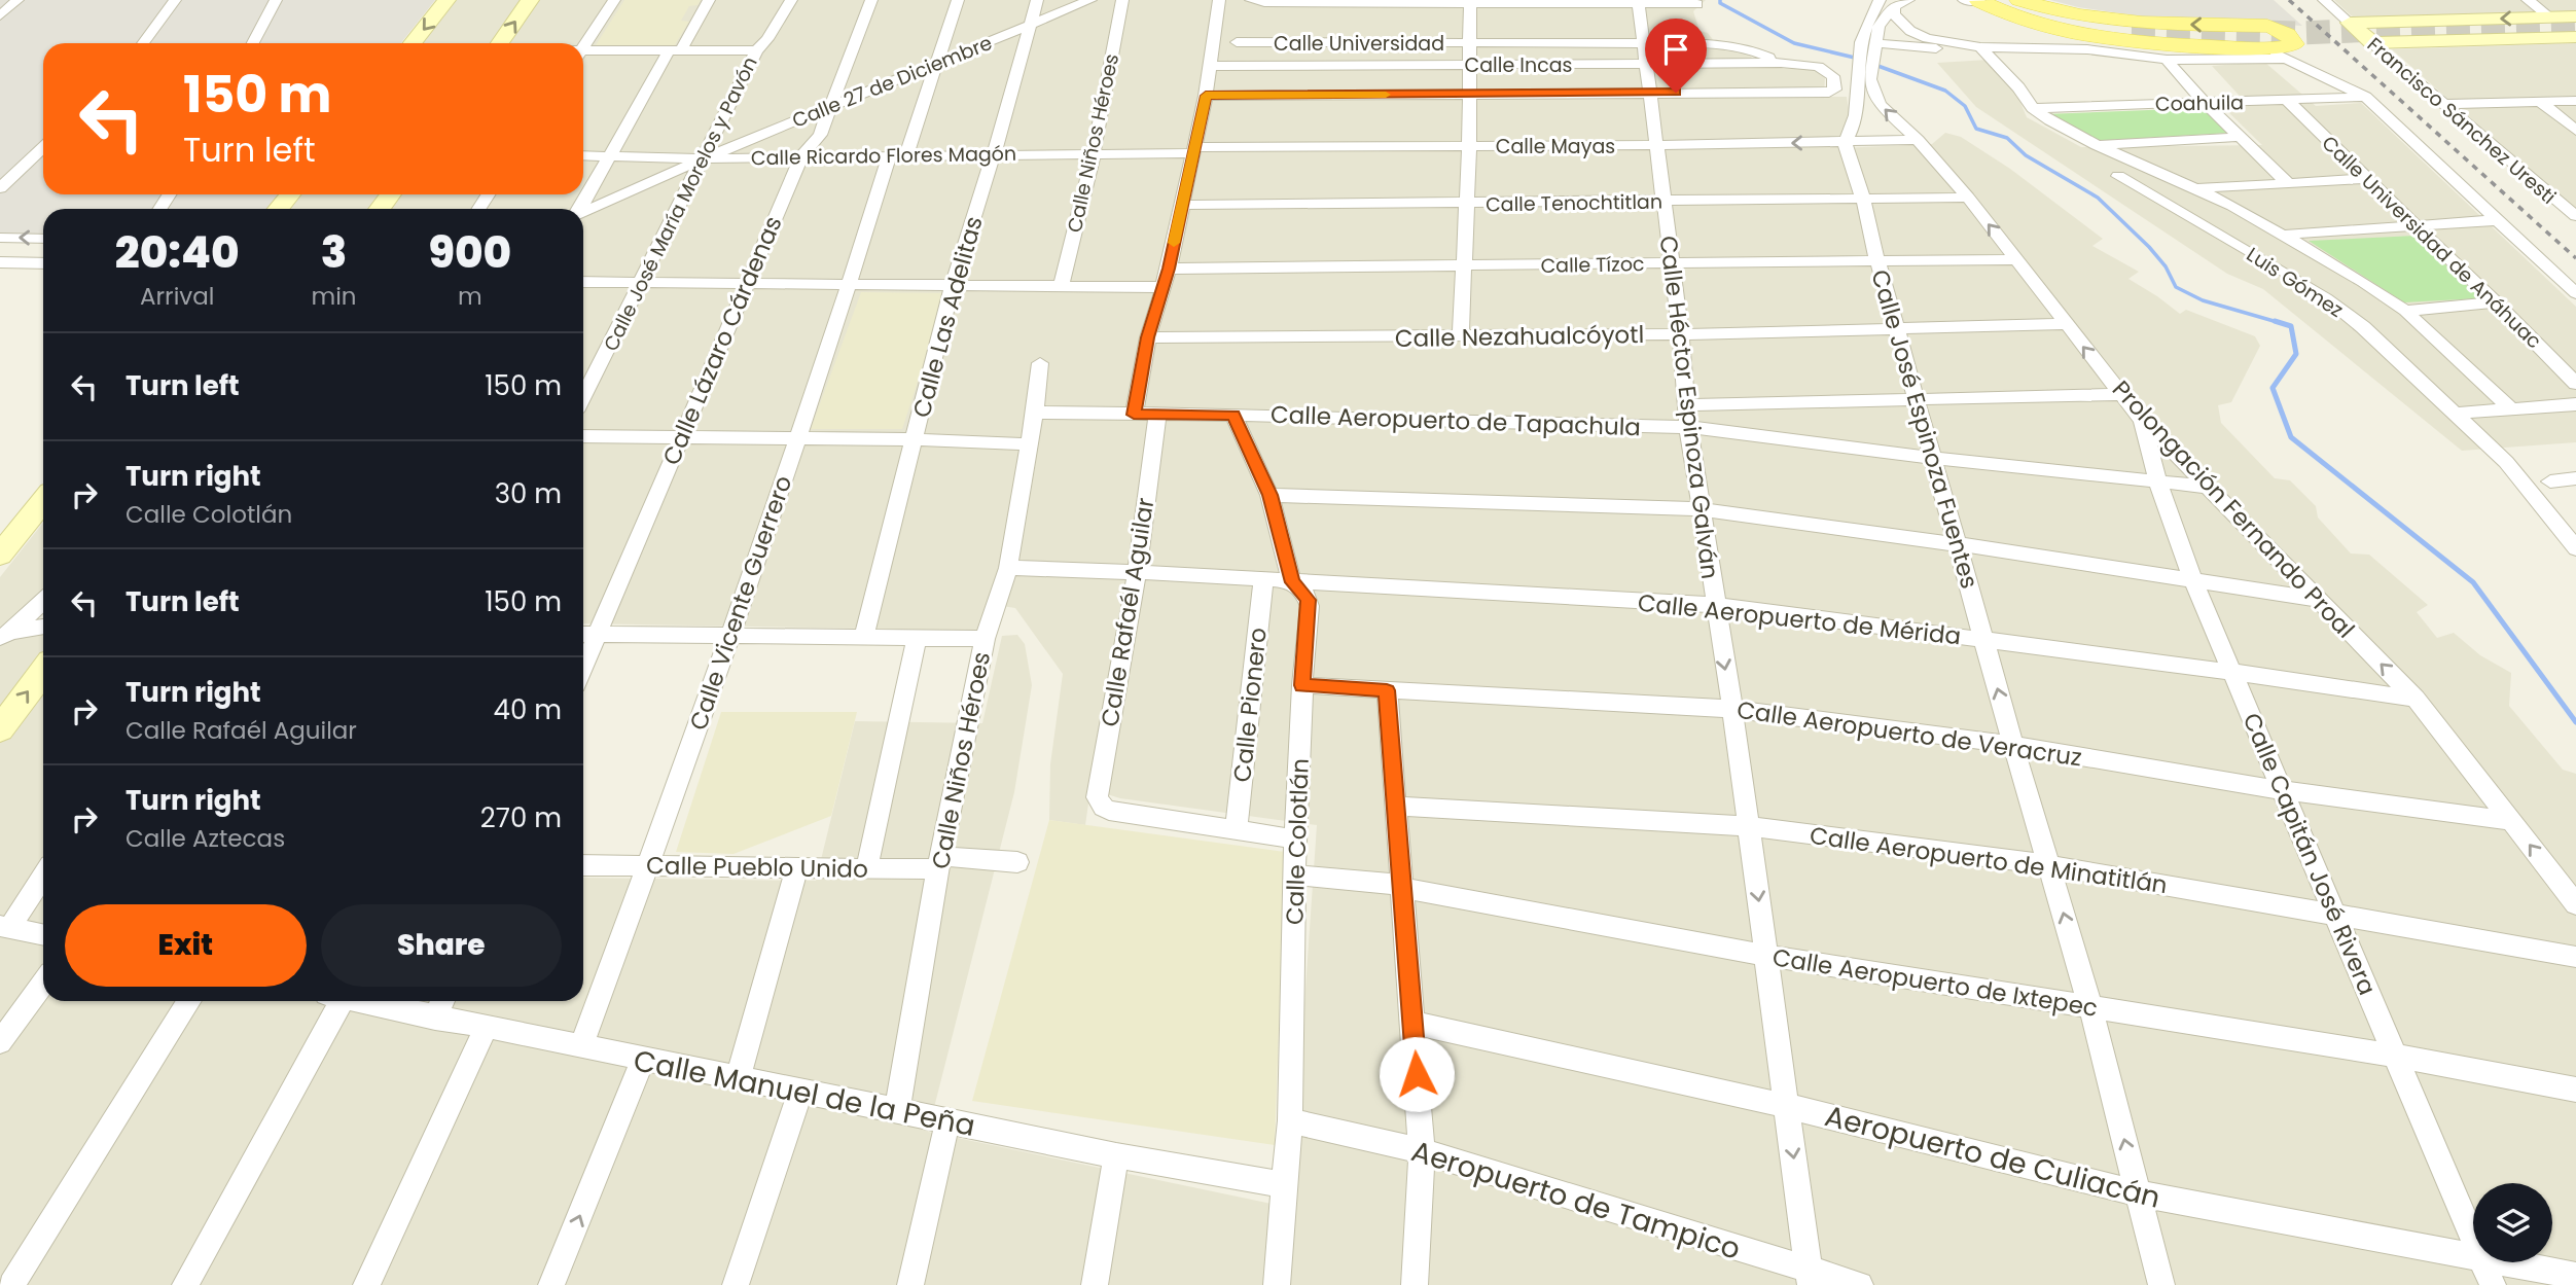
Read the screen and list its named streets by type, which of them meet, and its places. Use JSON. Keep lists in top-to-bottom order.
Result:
{
  "streets": {
    "street": [
      "Calle Universidad",
      "Calle Incas",
      "Calle 27 de Diciembre",
      "Coahuila",
      "Francisco Sánchez Uresti",
      "Calle Niños Héroes",
      "Calle Mayas",
      "Calle Ricardo Flores Magón",
      "Calle Tenochtitlan",
      "Calle José María Morelos y Pavón",
      "Calle Universidad de Anáhuac",
      "Calle Tízoc",
      "Luis Gómez",
      "Calle Las Adelitas",
      "Calle Nezahualcóyotl",
      "Calle Lázaro Cárdenas",
      "Calle Héctor Espinoza Galván",
      "Calle Aeropuerto de Tapachula",
      "Calle José Espinoza Fuentes",
      "Prolongación Fernando Proal",
      "Calle Vicente Guerrero",
      "Calle Rafaél Aguilar",
      "Calle Aeropuerto de Mérida",
      "Calle Pionero",
      "Calle Aeropuerto de Veracruz",
      "Calle Colotlán",
      "Calle Capitán José Rivera",
      "Calle Aeropuerto de Minatitlán",
      "Calle Pueblo Unido",
      "Calle Aeropuerto de Ixtepec",
      "Calle Manuel de la Peña",
      "Aeropuerto de Culiacán",
      "Aeropuerto de Tampico"
    ]
  },
  "crossings": [
    ["Calle Universidad", "Calle Incas"],
    ["Calle Universidad", "Calle Héctor Espinoza Galván"],
    ["Calle Incas", "Calle Héctor Espinoza Galván"],
    ["Calle 27 de Diciembre", "Calle Ricardo Flores Magón"],
    ["Calle 27 de Diciembre", "Calle José María Morelos y Pavón"],
    ["Calle 27 de Diciembre", "Calle Las Adelitas"],
    ["Calle 27 de Diciembre", "Calle Lázaro Cárdenas"],
    ["Calle 27 de Diciembre", "Calle Vicente Guerrero"],
    ["Coahuila", "Calle Universidad de Anáhuac"],
    ["Calle Niños Héroes", "Calle Ricardo Flores Magón"],
    ["Calle Niños Héroes", "Calle Aeropuerto de Tapachula"],
    ["Calle Niños Héroes", "Calle Aeropuerto de Mérida"],
    ["Calle Niños Héroes", "Calle Pueblo Unido"],
    ["Calle Niños Héroes", "Calle Manuel de la Peña"],
    ["Calle Mayas", "Calle Ricardo Flores Magón"],
    ["Calle Mayas", "Calle Héctor Espinoza Galván"],
    ["Calle Mayas", "Calle José Espinoza Fuentes"],
    ["Calle Mayas", "Prolongación Fernando Proal"],
    ["Calle Ricardo Flores Magón", "Calle José María Morelos y Pavón"],
    ["Calle Ricardo Flores Magón", "Calle Las Adelitas"],
    ["Calle Ricardo Flores Magón", "Calle Lázaro Cárdenas"],
    ["Calle Ricardo Flores Magón", "Calle Vicente Guerrero"],
    ["Calle Tenochtitlan", "Calle Héctor Espinoza Galván"],
    ["Calle Tenochtitlan", "Calle José Espinoza Fuentes"],
    ["Calle Tenochtitlan", "Prolongación Fernando Proal"],
    ["Calle Tízoc", "Calle Héctor Espinoza Galván"],
    ["Calle Tízoc", "Calle José Espinoza Fuentes"],
    ["Calle Tízoc", "Prolongación Fernando Proal"],
    ["Calle Nezahualcóyotl", "Calle Héctor Espinoza Galván"],
    ["Calle Nezahualcóyotl", "Calle José Espinoza Fuentes"],
    ["Calle Nezahualcóyotl", "Prolongación Fernando Proal"],
    ["Calle Héctor Espinoza Galván", "Calle Aeropuerto de Tapachula"],
    ["Calle Héctor Espinoza Galván", "Calle Aeropuerto de Mérida"],
    ["Calle Héctor Espinoza Galván", "Calle Aeropuerto de Veracruz"],
    ["Calle Héctor Espinoza Galván", "Calle Aeropuerto de Minatitlán"],
    ["Calle Héctor Espinoza Galván", "Calle Aeropuerto de Ixtepec"],
    ["Calle Héctor Espinoza Galván", "Aeropuerto de Culiacán"],
    ["Calle Héctor Espinoza Galván", "Aeropuerto de Tampico"],
    ["Calle Aeropuerto de Tapachula", "Calle José Espinoza Fuentes"],
    ["Calle Aeropuerto de Tapachula", "Prolongación Fernando Proal"],
    ["Calle Aeropuerto de Tapachula", "Calle Rafaél Aguilar"],
    ["Calle Aeropuerto de Tapachula", "Calle Colotlán"],
    ["Calle Aeropuerto de Tapachula", "Calle Capitán José Rivera"],
    ["Calle José Espinoza Fuentes", "Calle Aeropuerto de Mérida"],
    ["Calle José Espinoza Fuentes", "Calle Aeropuerto de Veracruz"],
    ["Calle José Espinoza Fuentes", "Calle Aeropuerto de Minatitlán"],
    ["Calle José Espinoza Fuentes", "Calle Aeropuerto de Ixtepec"],
    ["Calle José Espinoza Fuentes", "Aeropuerto de Culiacán"],
    ["Prolongación Fernando Proal", "Calle Aeropuerto de Mérida"],
    ["Prolongación Fernando Proal", "Calle Aeropuerto de Veracruz"],
    ["Prolongación Fernando Proal", "Calle Capitán José Rivera"],
    ["Calle Vicente Guerrero", "Calle Pueblo Unido"],
    ["Calle Vicente Guerrero", "Calle Manuel de la Peña"],
    ["Calle Rafaél Aguilar", "Calle Aeropuerto de Mérida"],
    ["Calle Rafaél Aguilar", "Calle Pionero"],
    ["Calle Aeropuerto de Mérida", "Calle Pionero"],
    ["Calle Aeropuerto de Mérida", "Calle Colotlán"],
    ["Calle Aeropuerto de Mérida", "Calle Capitán José Rivera"],
    ["Calle Aeropuerto de Veracruz", "Calle Colotlán"],
    ["Calle Aeropuerto de Veracruz", "Calle Capitán José Rivera"],
    ["Calle Colotlán", "Calle Aeropuerto de Ixtepec"],
    ["Calle Colotlán", "Calle Manuel de la Peña"],
    ["Calle Colotlán", "Aeropuerto de Tampico"],
    ["Calle Capitán José Rivera", "Calle Aeropuerto de Minatitlán"],
    ["Calle Capitán José Rivera", "Calle Aeropuerto de Ixtepec"]
  ],
  "one_way": ["Calle José Espinoza Fuentes", "Prolongación Fernando Proal"],
  "page": {
    "turn": ["150 m", "Turn left"],
    "eta": [
      "20:40",
      "Arrival",
      "3",
      "min",
      "900",
      "m"
    ],
    "list": [
      {
        "name": "Turn left",
        "value": "150 m"
      },
      {
        "name": "Turn right",
        "note": "Calle Colotlán",
        "value": "30 m"
      },
      {
        "name": "Turn left",
        "value": "150 m"
      },
      {
        "name": "Turn right",
        "note": "Calle Rafaél Aguilar",
        "value": "40 m"
      },
      {
        "name": "Turn right",
        "note": "Calle Aztecas",
        "value": "270 m"
      }
    ],
    "buttons": ["Exit", "Share"]
  }
}
